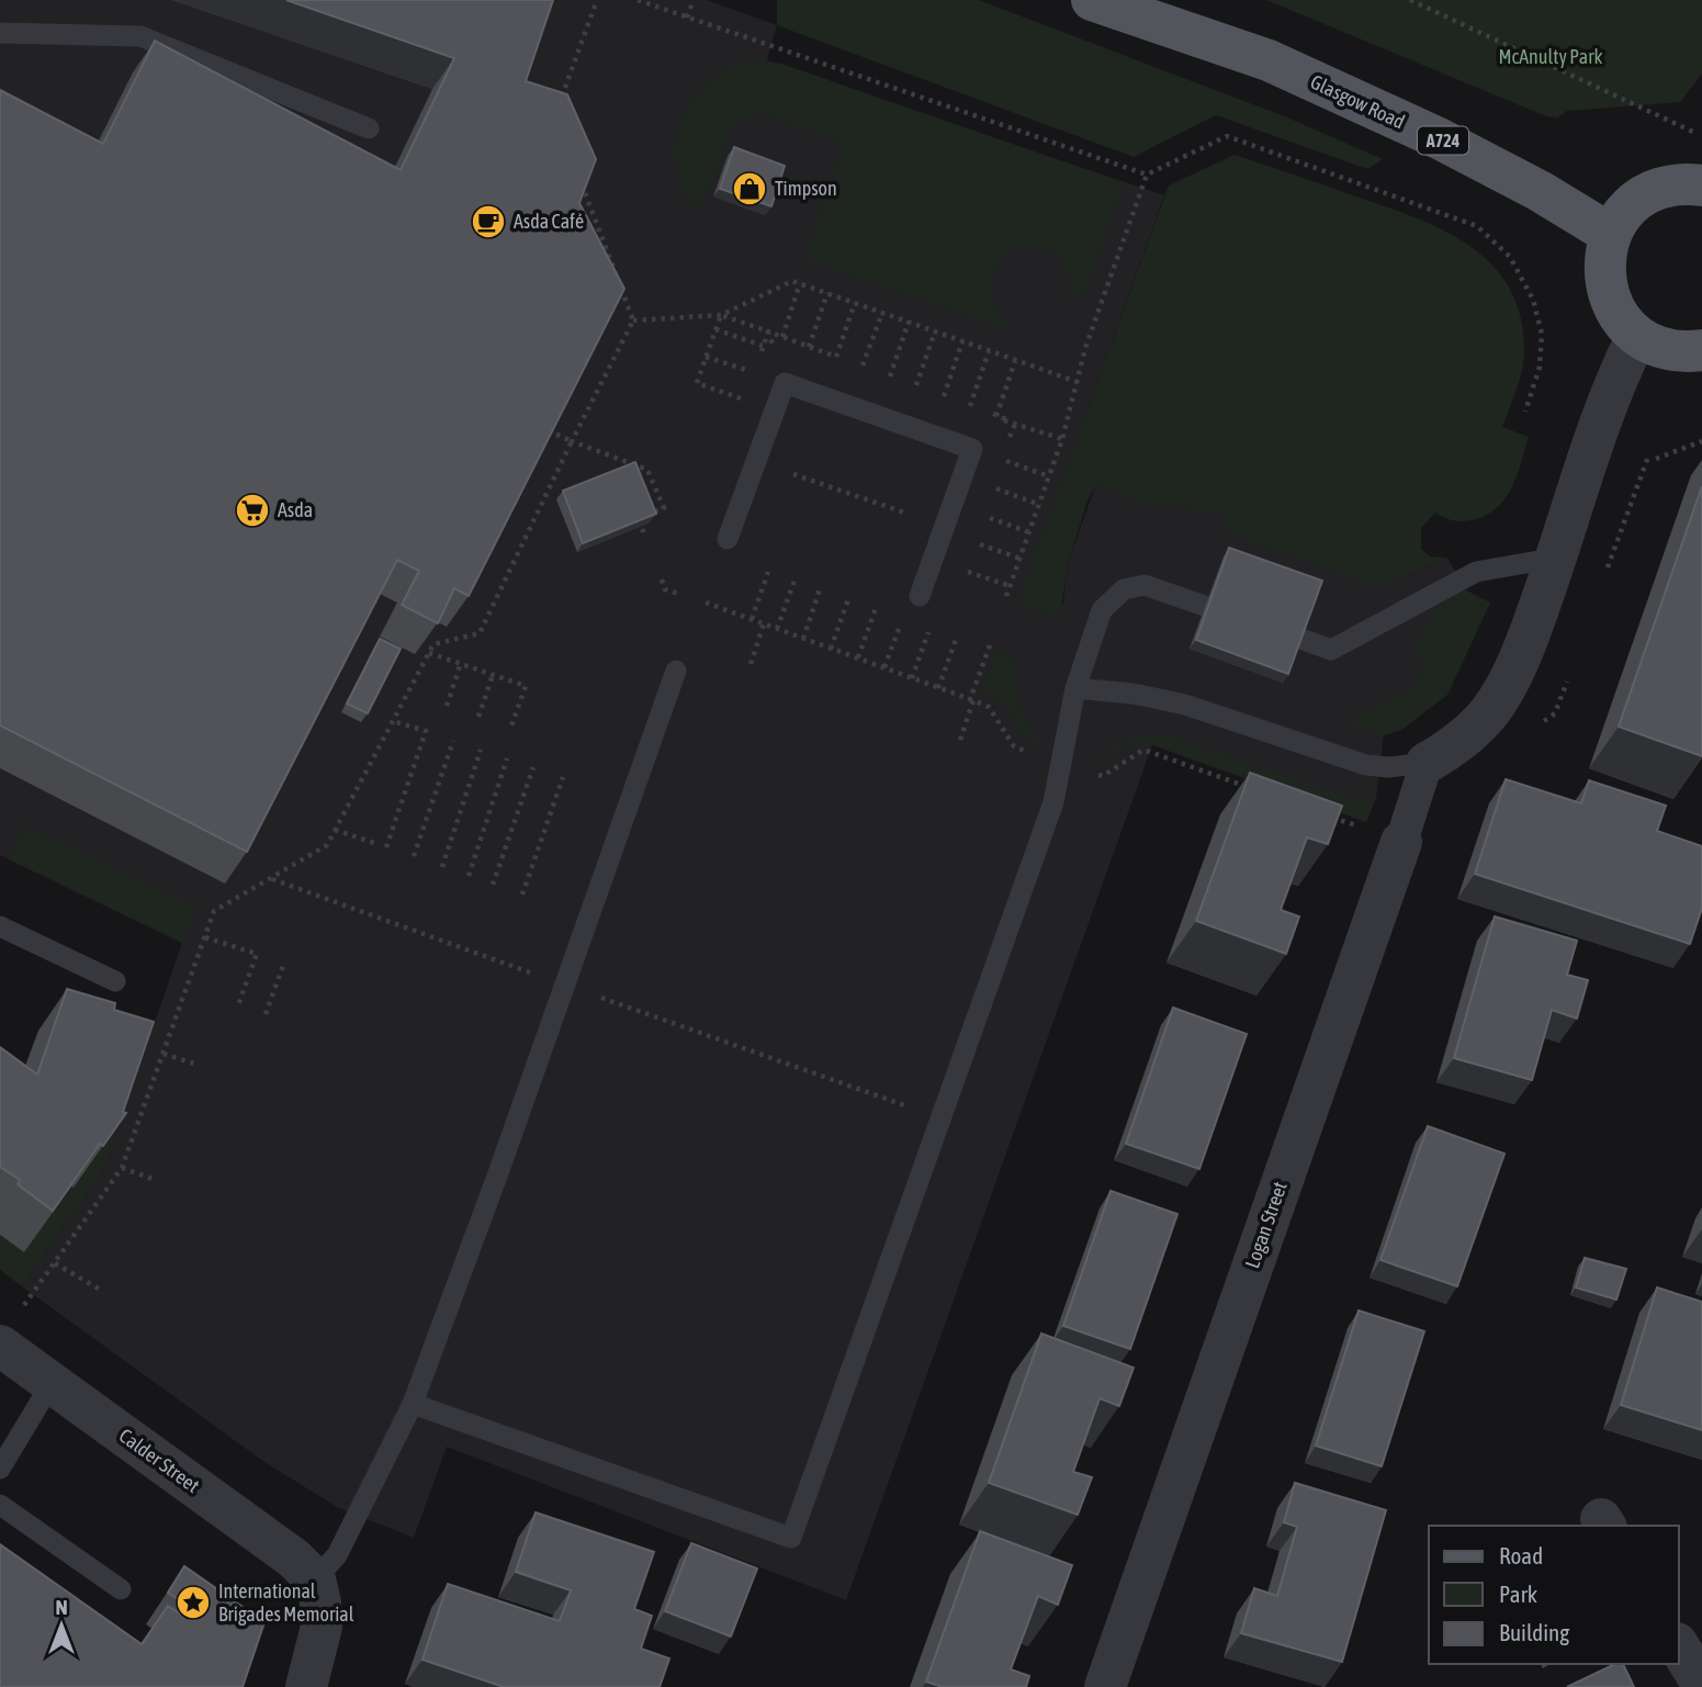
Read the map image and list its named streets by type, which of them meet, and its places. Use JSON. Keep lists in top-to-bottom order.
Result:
{
  "streets": {
    "main road": ["Glasgow Road", "A724"],
    "street": ["Logan Street", "Calder Street"]
  },
  "parks": ["McAnulty Park"],
  "places": {
    "shop": ["Timpson"],
    "cafe": ["Asda Café"],
    "supermarket": ["Asda"],
    "place": ["International Brigades Memorial"]
  },
  "legend": ["Road", "Park", "Building"],
  "north": "top"
}
